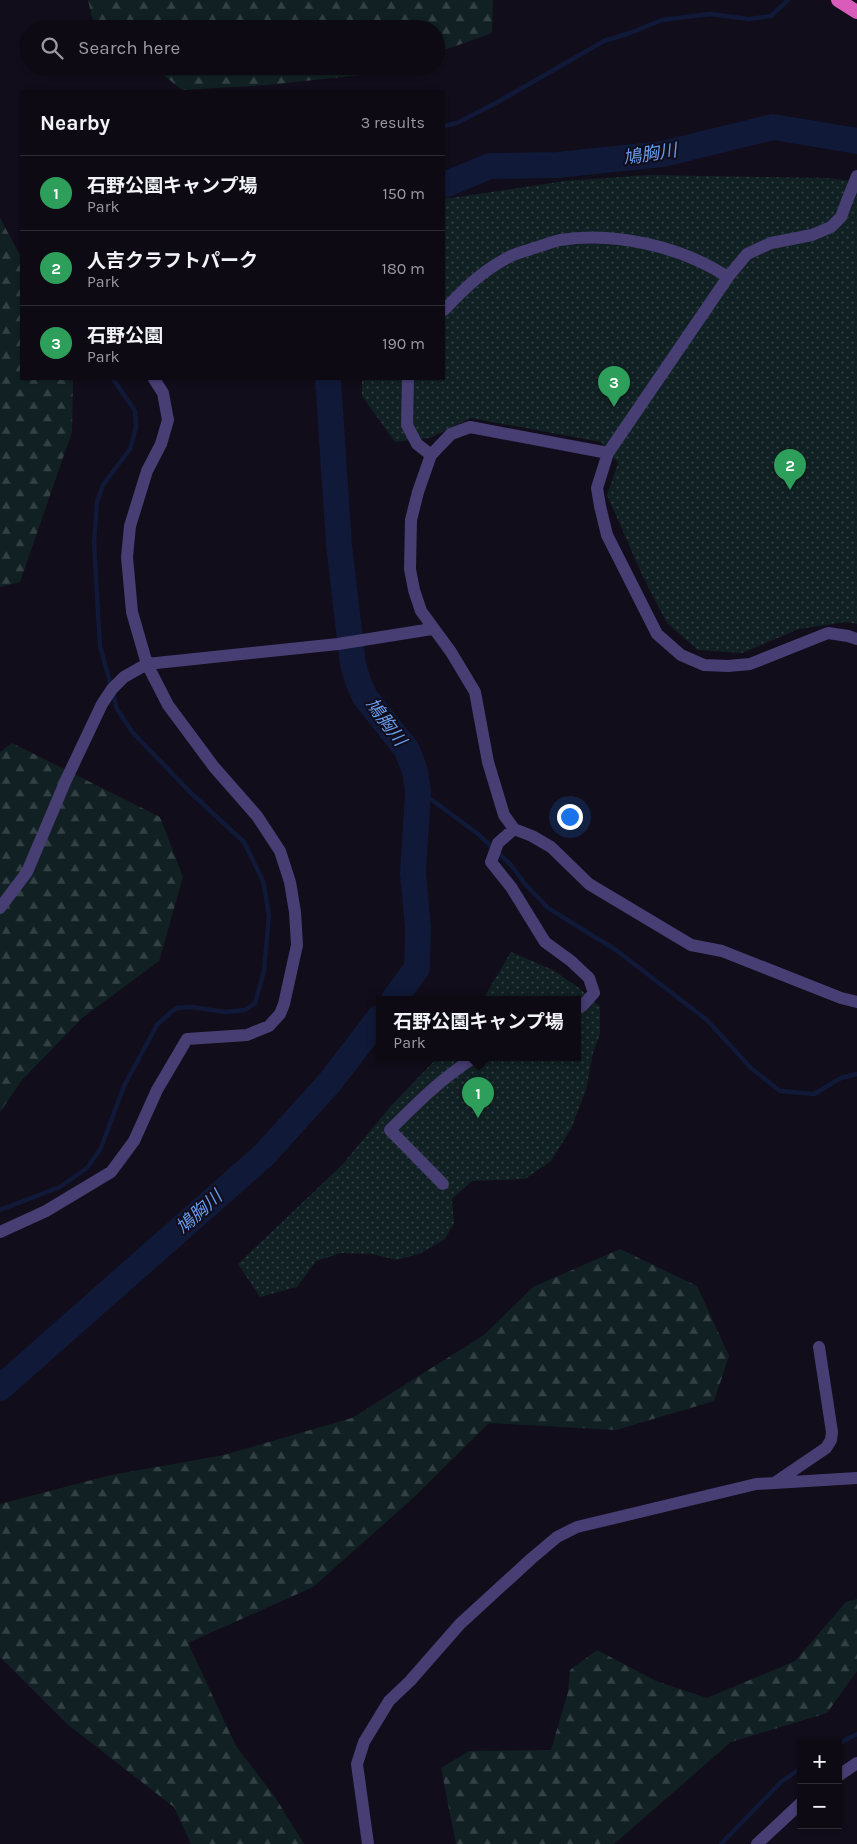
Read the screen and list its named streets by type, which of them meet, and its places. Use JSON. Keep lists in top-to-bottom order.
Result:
{
  "water": ["鳩胸川"],
  "page": {
    "search": "Search here",
    "heading": ["Nearby", "3 results"],
    "list": [
      {
        "mark": "1",
        "name": "石野公園キャンプ場",
        "note": "Park",
        "value": "150 m"
      },
      {
        "mark": "2",
        "name": "人吉クラフトパーク",
        "note": "Park",
        "value": "180 m"
      },
      {
        "mark": "3",
        "name": "石野公園",
        "note": "Park",
        "value": "190 m"
      }
    ],
    "pins": ["3", "2", "1"],
    "popup": ["石野公園キャンプ場", "Park"],
    "map_buttons": ["+", "−"]
  }
}
